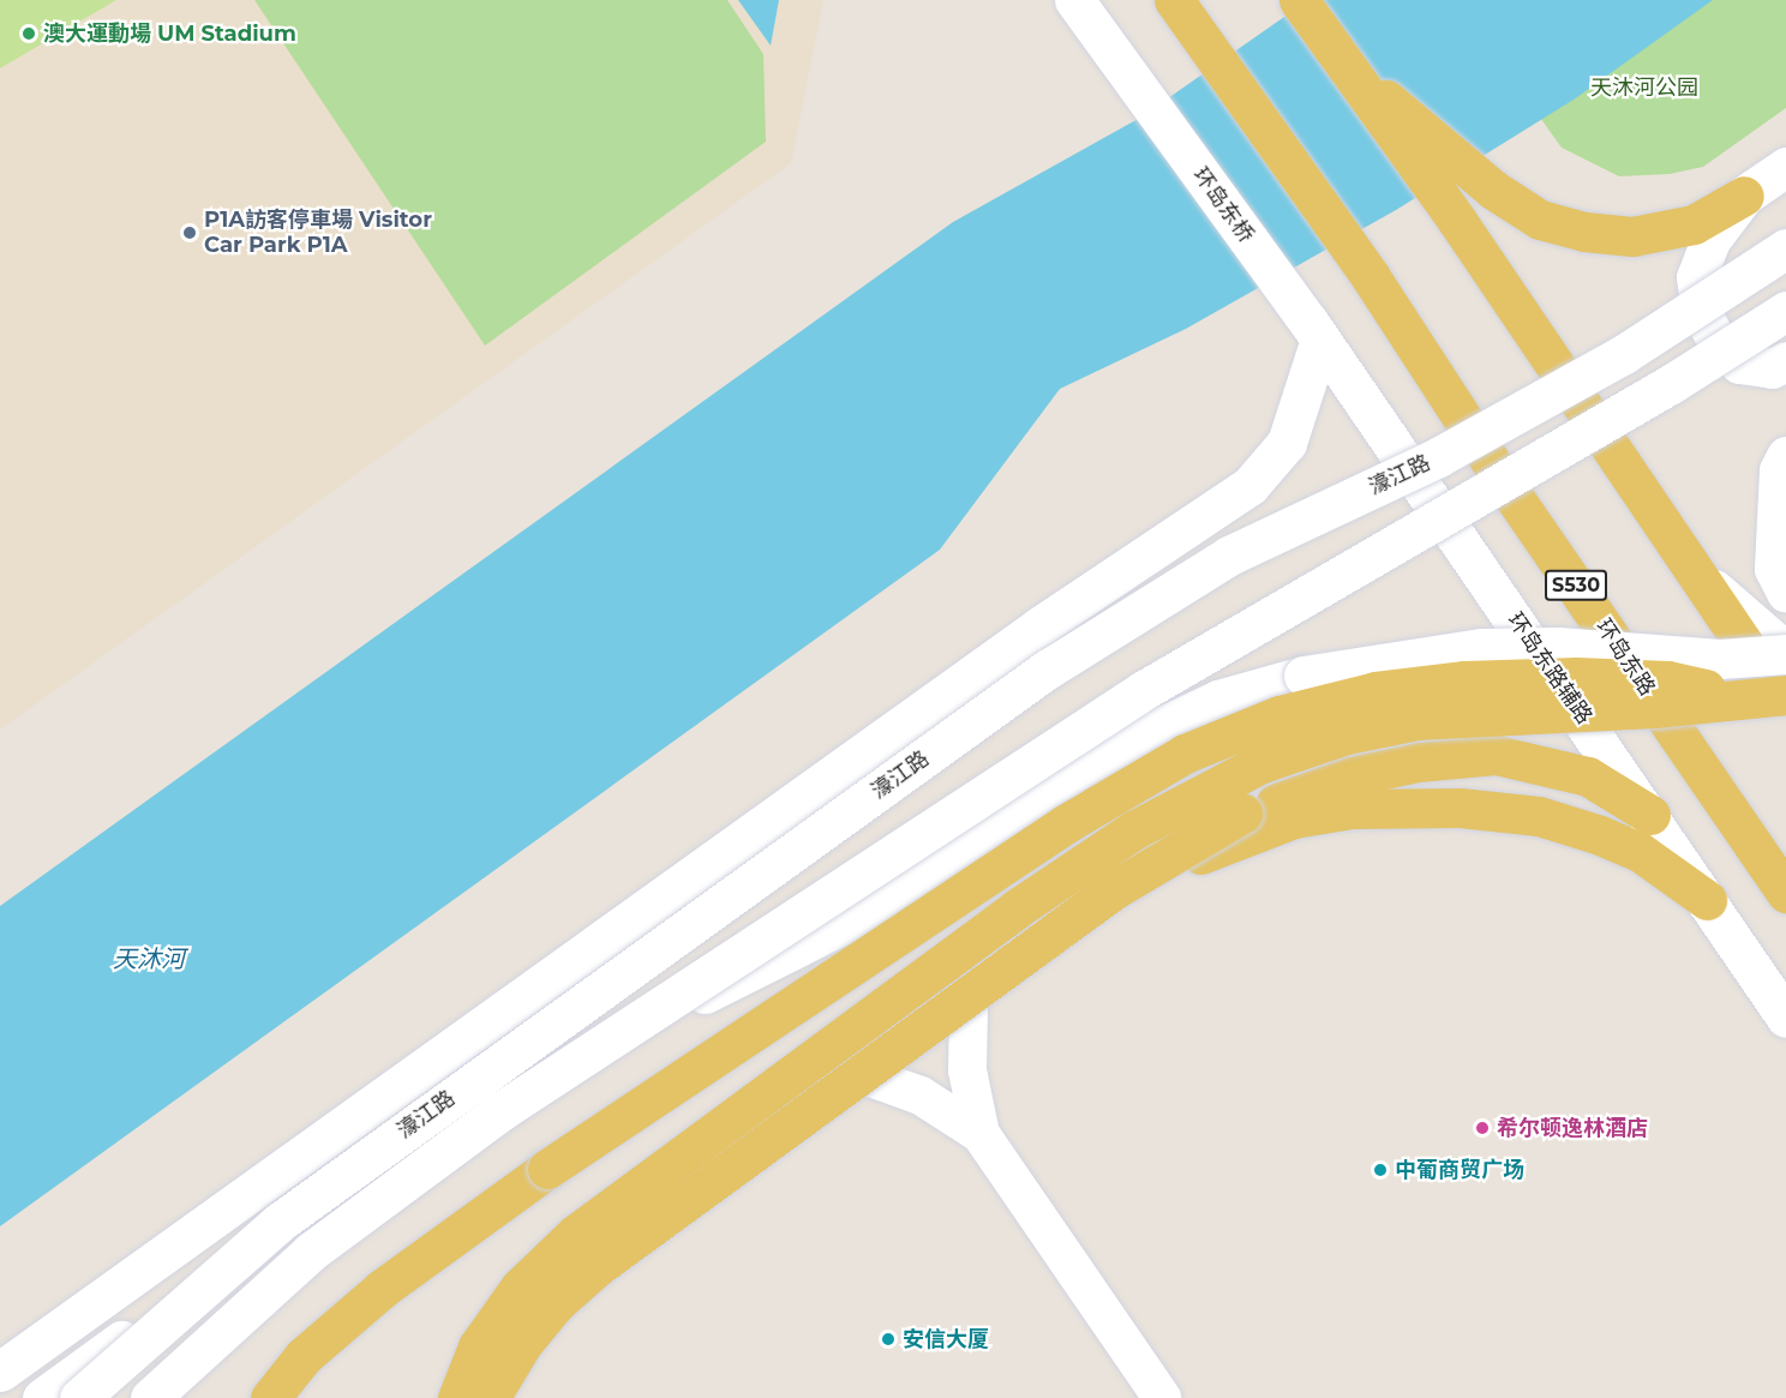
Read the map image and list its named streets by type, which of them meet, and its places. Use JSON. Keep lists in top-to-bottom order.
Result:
{
  "streets": {
    "main road": [
      "环岛东桥",
      "濠江路",
      "S530",
      "环岛东路",
      "环岛东路辅路"
    ]
  },
  "crossings": [
    ["环岛东桥", "环岛东路辅路"]
  ],
  "water": ["天沐河"],
  "parks": ["天沐河公园"],
  "places": [
    "澳大運動場 UM Stadium",
    "P1A訪客停車場 Visitor Car Park P1A",
    "希尔顿逸林酒店",
    "中葡商贸广场",
    "安信大厦"
  ]
}
